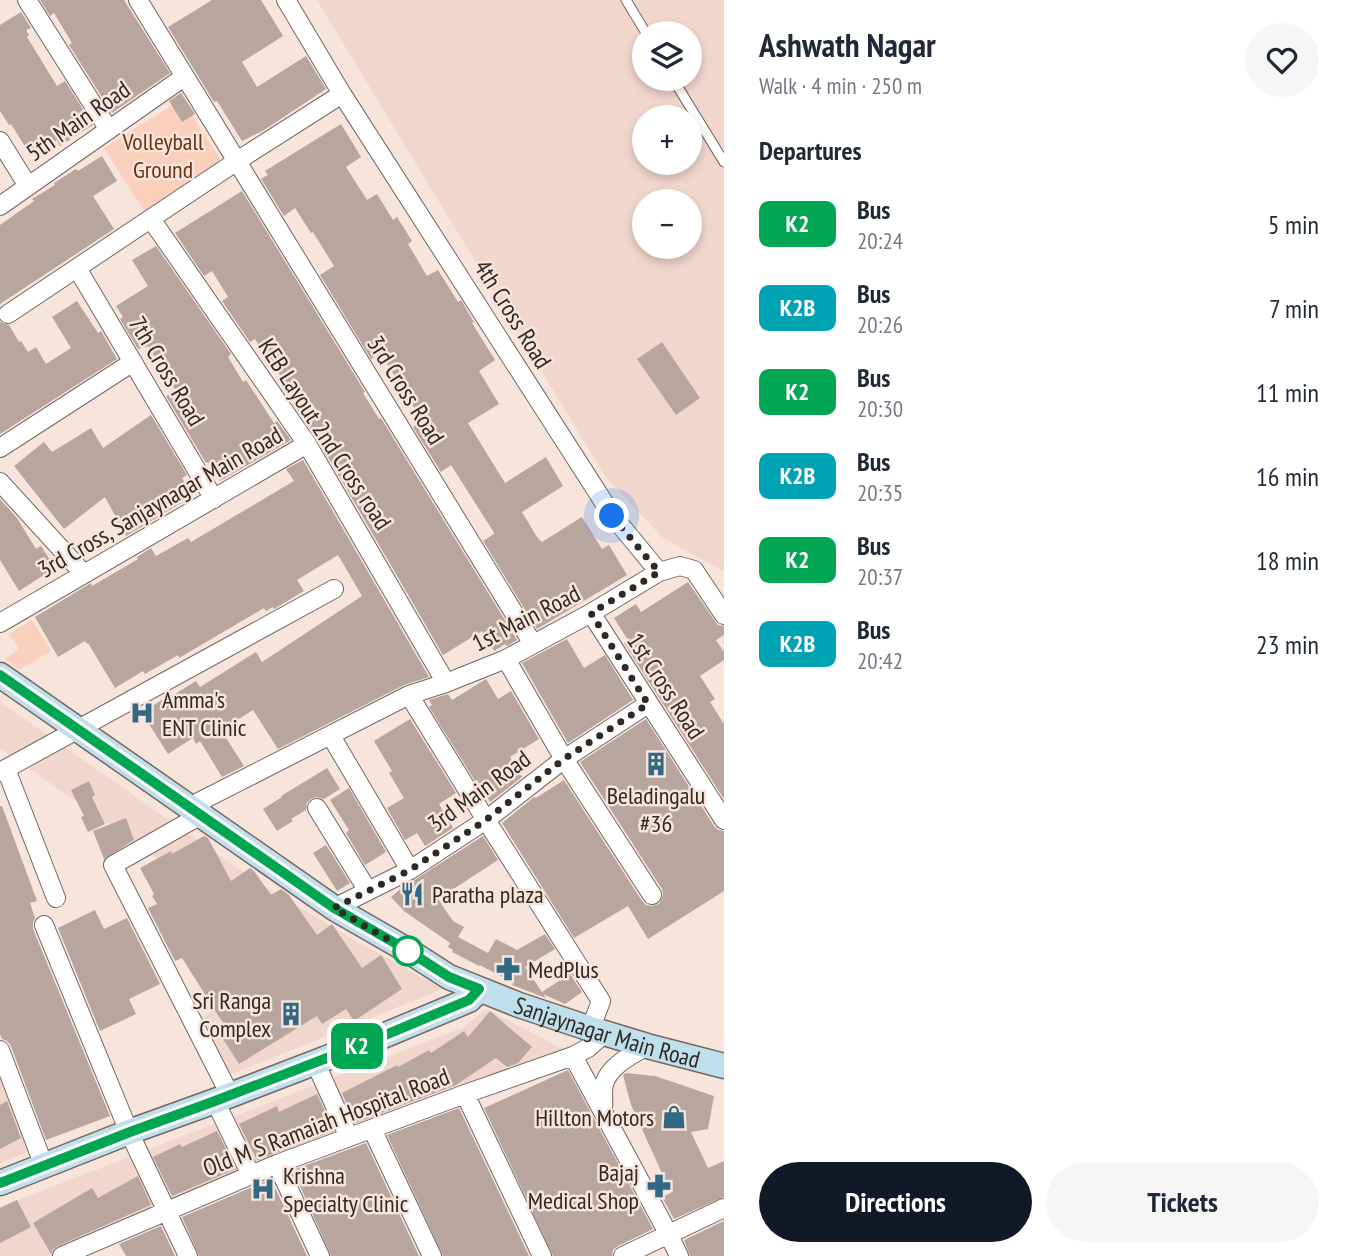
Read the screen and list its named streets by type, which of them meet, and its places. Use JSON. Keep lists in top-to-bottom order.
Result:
{
  "streets": {
    "street": [
      "5th Main Road",
      "4th Cross Road",
      "7th Cross Road",
      "3rd Cross Road",
      "KEB Layout 2nd Cross road",
      "3rd Cross, Sanjaynagar Main Road",
      "1st Main Road",
      "1st Cross Road",
      "3rd Main Road",
      "Sanjaynagar Main Road",
      "Old M S Ramaiah Hospital Road"
    ]
  },
  "crossings": [
    ["5th Main Road", "3rd Cross Road"],
    ["4th Cross Road", "1st Main Road"],
    ["7th Cross Road", "3rd Cross, Sanjaynagar Main Road"],
    ["3rd Cross Road", "1st Main Road"],
    ["KEB Layout 2nd Cross road", "3rd Cross, Sanjaynagar Main Road"],
    ["KEB Layout 2nd Cross road", "1st Main Road"],
    ["1st Main Road", "1st Cross Road"],
    ["1st Main Road", "Sanjaynagar Main Road"],
    ["1st Cross Road", "3rd Main Road"],
    ["3rd Main Road", "Sanjaynagar Main Road"],
    ["Sanjaynagar Main Road", "Old M S Ramaiah Hospital Road"]
  ],
  "parks": ["Volleyball Ground"],
  "places": {
    "hospital": ["Amma's ENT Clinic", "Krishna Specialty Clinic"],
    "building": ["Beladingalu #36", "Sri Ranga Complex"],
    "restaurant": ["Paratha plaza"],
    "pharmacy": ["MedPlus", "Bajaj Medical Shop"],
    "shop": ["Hillton Motors"]
  },
  "lines": ["bus line K2"],
  "page": {
    "on_map": "K2",
    "heading": [
      ["Ashwath Nagar", "Walk · 4 min · 250 m"],
      "Departures"
    ],
    "map_buttons": ["+", "−"],
    "list": [
      {
        "mark": "K2",
        "name": "Bus",
        "note": "20:24",
        "value": "5 min"
      },
      {
        "mark": "K2B",
        "name": "Bus",
        "note": "20:26",
        "value": "7 min"
      },
      {
        "mark": "K2",
        "name": "Bus",
        "note": "20:30",
        "value": "11 min"
      },
      {
        "mark": "K2B",
        "name": "Bus",
        "note": "20:35",
        "value": "16 min"
      },
      {
        "mark": "K2",
        "name": "Bus",
        "note": "20:37",
        "value": "18 min"
      },
      {
        "mark": "K2B",
        "name": "Bus",
        "note": "20:42",
        "value": "23 min"
      }
    ],
    "buttons": ["Directions", "Tickets"]
  }
}
